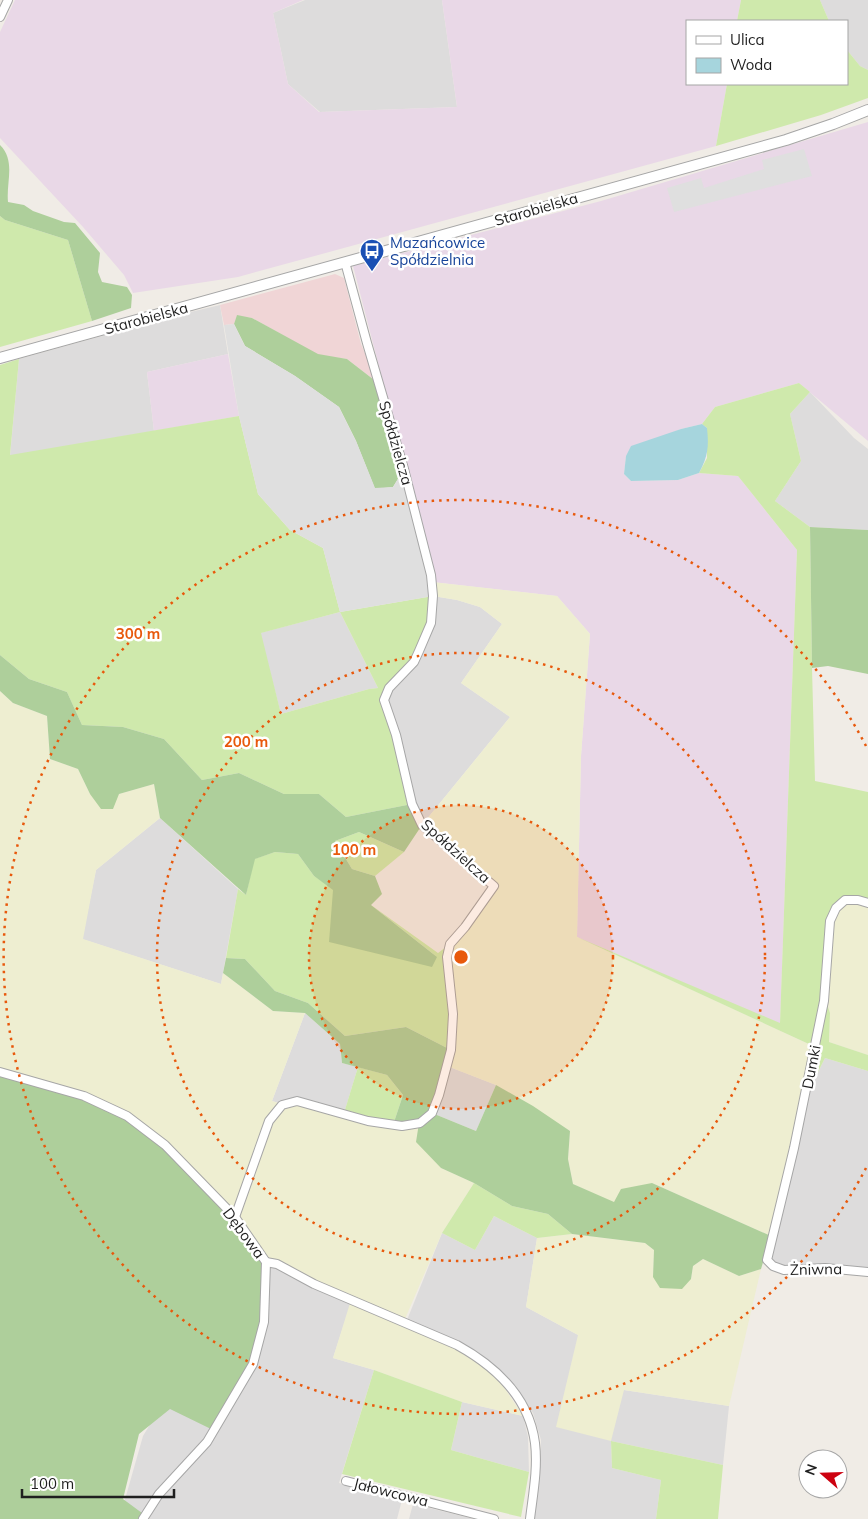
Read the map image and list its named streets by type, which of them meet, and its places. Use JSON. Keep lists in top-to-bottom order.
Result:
{
  "streets": {
    "street": [
      "Starobielska",
      "Spółdzielcza",
      "Dumki",
      "Dębowa",
      "Żniwna",
      "Jałowcowa"
    ]
  },
  "crossings": [
    ["Starobielska", "Spółdzielcza"],
    ["Spółdzielcza", "Dębowa"],
    ["Dumki", "Żniwna"]
  ],
  "places": {
    "bus stop": ["Mazańcowice Spółdzielnia"]
  },
  "legend": ["Ulica", "Woda"],
  "scale_bar": "100 m",
  "north": "left",
  "rings": ["300 m", "200 m", "100 m"]
}
